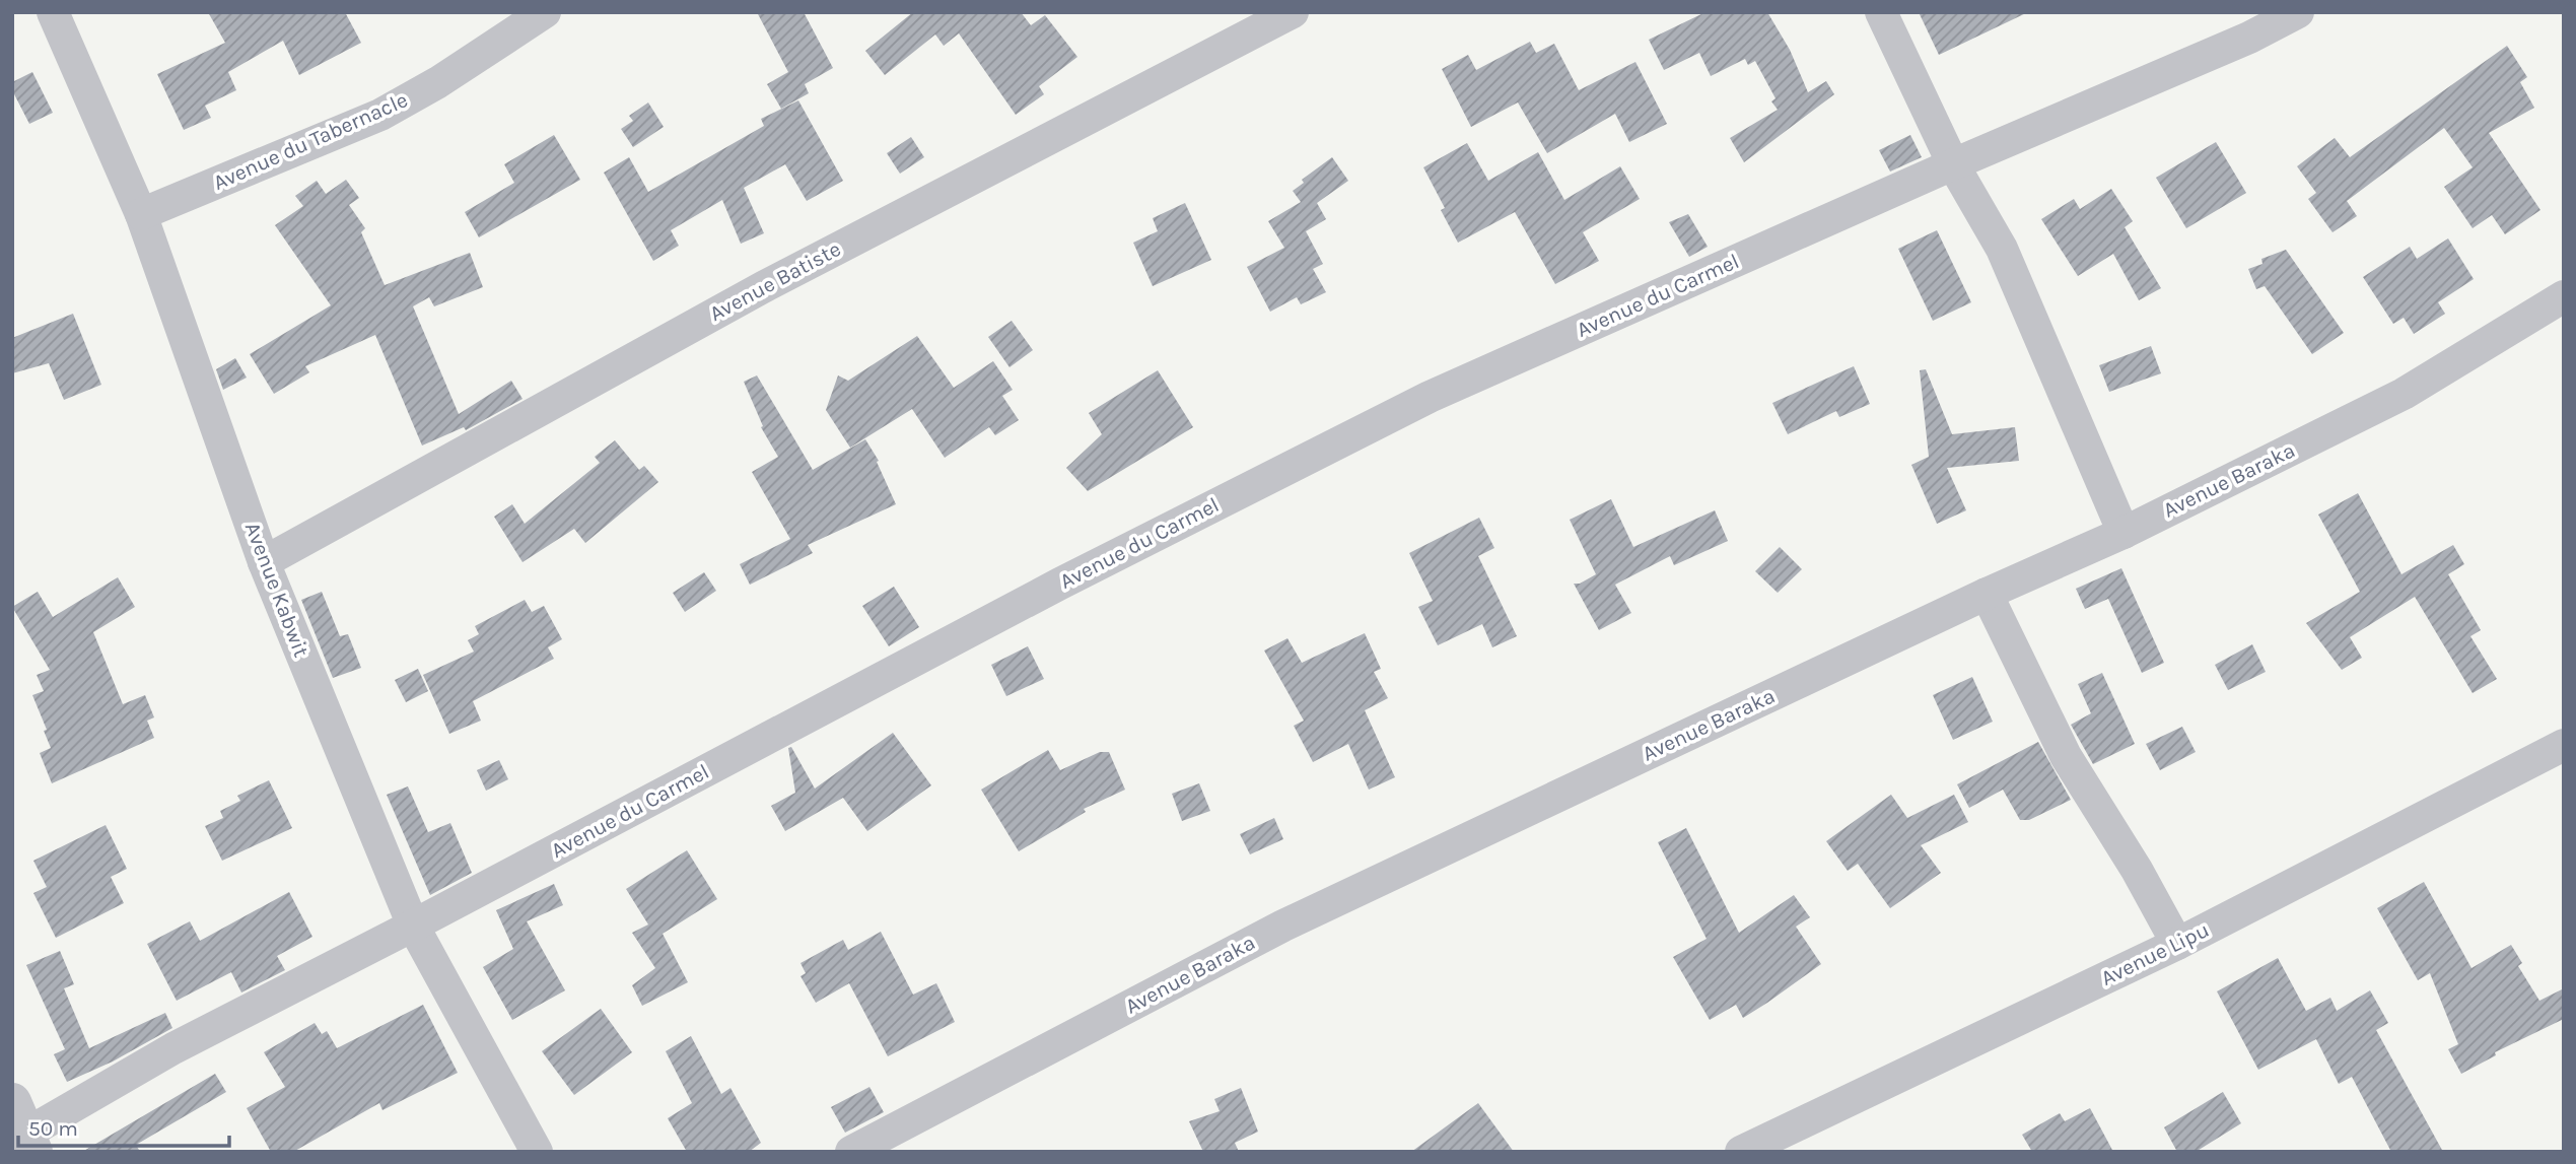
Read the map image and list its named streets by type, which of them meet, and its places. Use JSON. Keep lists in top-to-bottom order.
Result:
{
  "streets": {
    "street": [
      "Avenue du Tabernacle",
      "Avenue Batiste",
      "Avenue du Carmel",
      "Avenue Baraka",
      "Avenue Kabwit",
      "Avenue Lipu"
    ]
  },
  "crossings": [
    ["Avenue du Tabernacle", "Avenue Kabwit"],
    ["Avenue Batiste", "Avenue Kabwit"],
    ["Avenue du Carmel", "Avenue Kabwit"]
  ],
  "scale_bar": "50 m"
}
